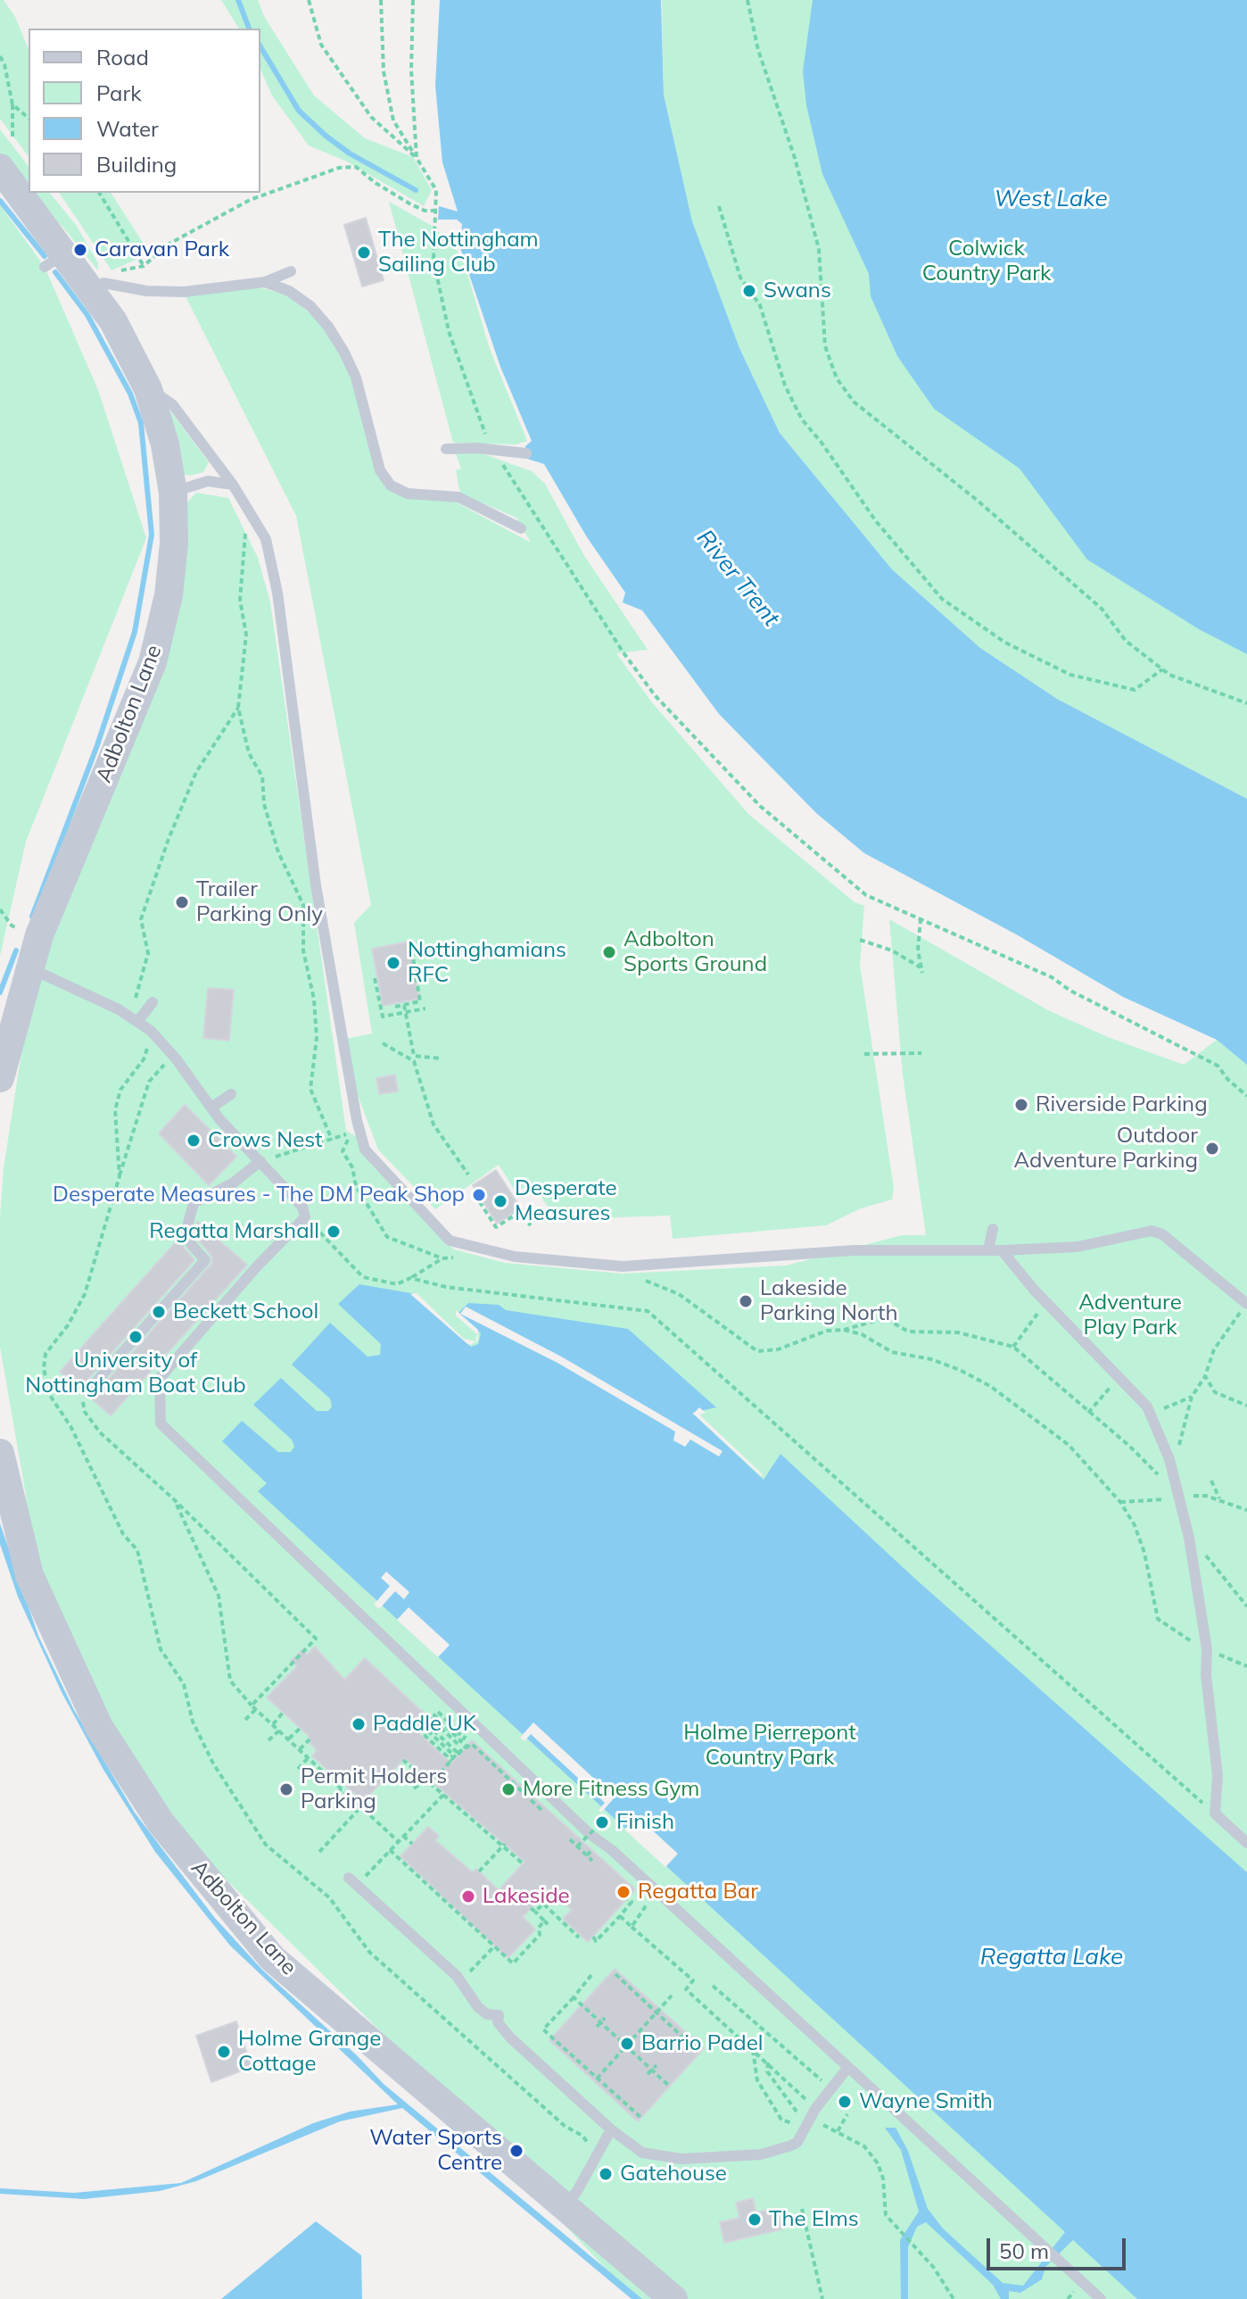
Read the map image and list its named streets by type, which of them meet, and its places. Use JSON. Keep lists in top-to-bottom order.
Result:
{
  "streets": {
    "street": ["Adbolton Lane"]
  },
  "water": ["West Lake", "River Trent", "Regatta Lake"],
  "parks": ["Colwick Country Park", "Adventure Play Park", "Holme Pierrepont Country Park"],
  "places": [
    "Caravan Park",
    "The Nottingham Sailing Club",
    "Swans",
    "Trailer Parking Only",
    "Adbolton Sports Ground",
    "Nottinghamians RFC",
    "Riverside Parking",
    "Crows Nest",
    "Outdoor Adventure Parking",
    "Desperate Measures - The DM Peak Shop",
    "Desperate Measures",
    "Regatta Marshall",
    "Lakeside Parking North",
    "Beckett School",
    "University of Nottingham Boat Club",
    "Paddle UK",
    "Permit Holders Parking",
    "More Fitness Gym",
    "Finish",
    "Regatta Bar",
    "Lakeside",
    "Barrio Padel",
    "Holme Grange Cottage",
    "Wayne Smith",
    "Water Sports Centre",
    "Gatehouse",
    "The Elms"
  ],
  "legend": [
    "Road",
    "Park",
    "Water",
    "Building"
  ],
  "scale_bar": "50 m"
}
